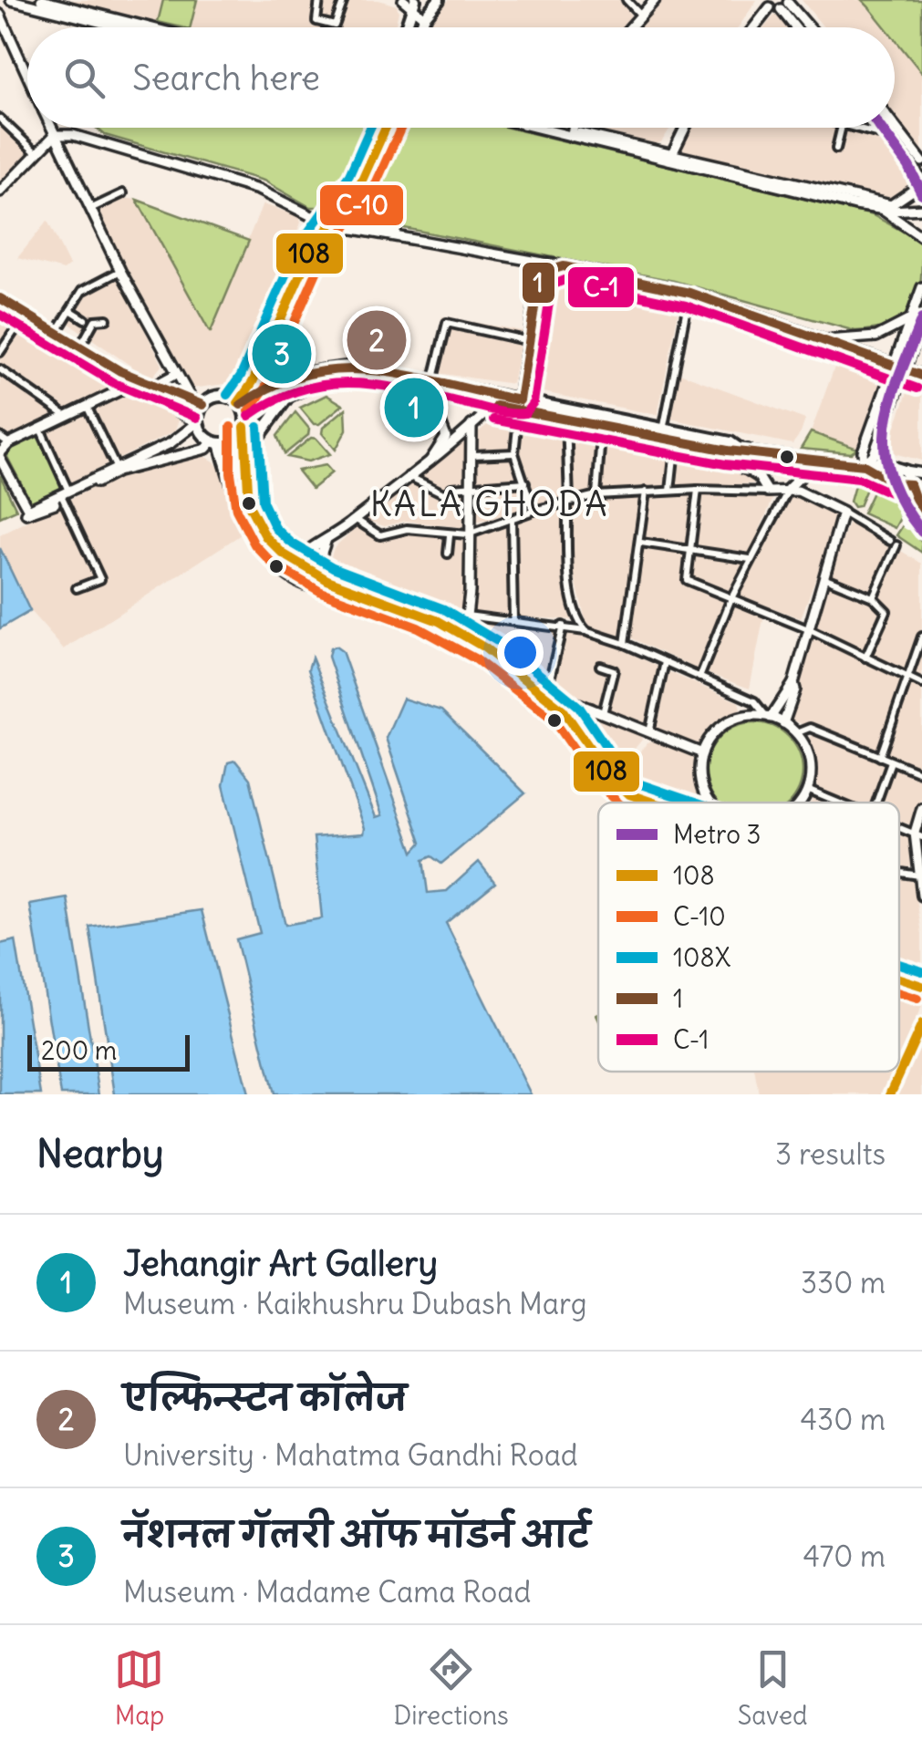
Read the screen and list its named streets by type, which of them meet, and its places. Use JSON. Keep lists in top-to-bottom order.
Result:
{
  "districts": ["KALA GHODA"],
  "lines": [
    "metro line 3",
    "transit line 108",
    "transit line C-10",
    "transit line 108X",
    "transit line 1",
    "transit line C-1"
  ],
  "legend": [
    "Metro 3",
    "108",
    "C-10",
    "108X",
    "1",
    "C-1"
  ],
  "scale_bar": "200 m",
  "page": {
    "search": "Search here",
    "pins": ["2", "3", "1"],
    "scale": "200 m",
    "heading": ["Nearby", "3 results"],
    "list": [
      {
        "mark": "1",
        "name": "Jehangir Art Gallery",
        "note": "Museum · Kaikhushru Dubash Marg",
        "value": "330 m"
      },
      {
        "mark": "2",
        "name": "एल्फिन्स्टन कॉलेज",
        "note": "University · Mahatma Gandhi Road",
        "value": "430 m"
      },
      {
        "mark": "3",
        "name": "नॅशनल गॅलरी ऑफ मॉडर्न आर्ट",
        "note": "Museum · Madame Cama Road",
        "value": "470 m"
      }
    ],
    "nav": ["Map", "Directions", "Saved"]
  }
}
